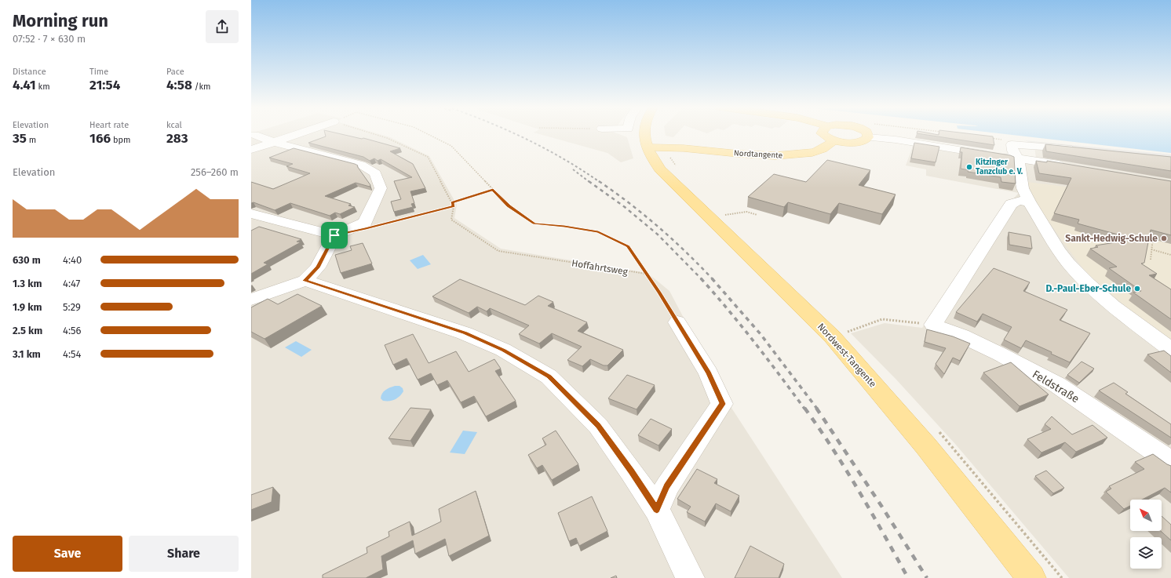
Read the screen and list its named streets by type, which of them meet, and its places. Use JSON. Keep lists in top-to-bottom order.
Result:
{
  "streets": {
    "main road": ["Nordtangente", "Nordwest-Tangente"],
    "street": ["Feldstraße"],
    "path": ["Hoffahrtsweg"]
  },
  "crossings": [
    ["Nordtangente", "Nordwest-Tangente"]
  ],
  "places": ["Kitzinger Tanzclub e. V.", "Sankt-Hedwig-Schule", "D.-Paul-Eber-Schule"],
  "north": "top left",
  "page": {
    "heading": ["Morning run", "07:52 · 7 × 630 m"],
    "stats": [
      ["Distance", "4.41 km"],
      ["Time", "21:54"],
      ["Pace", "4:58 /km"],
      ["Elevation", "35 m"],
      ["Heart rate", "166 bpm"],
      ["kcal", "283"]
    ],
    "chart": ["Elevation", "256–260 m"],
    "list": [
      {
        "name": "630 m",
        "note": "4:40"
      },
      {
        "name": "1.3 km",
        "note": "4:47"
      },
      {
        "name": "1.9 km",
        "note": "5:29"
      },
      {
        "name": "2.5 km",
        "note": "4:56"
      },
      {
        "name": "3.1 km",
        "note": "4:54"
      }
    ],
    "buttons": ["Save", "Share"]
  }
}
